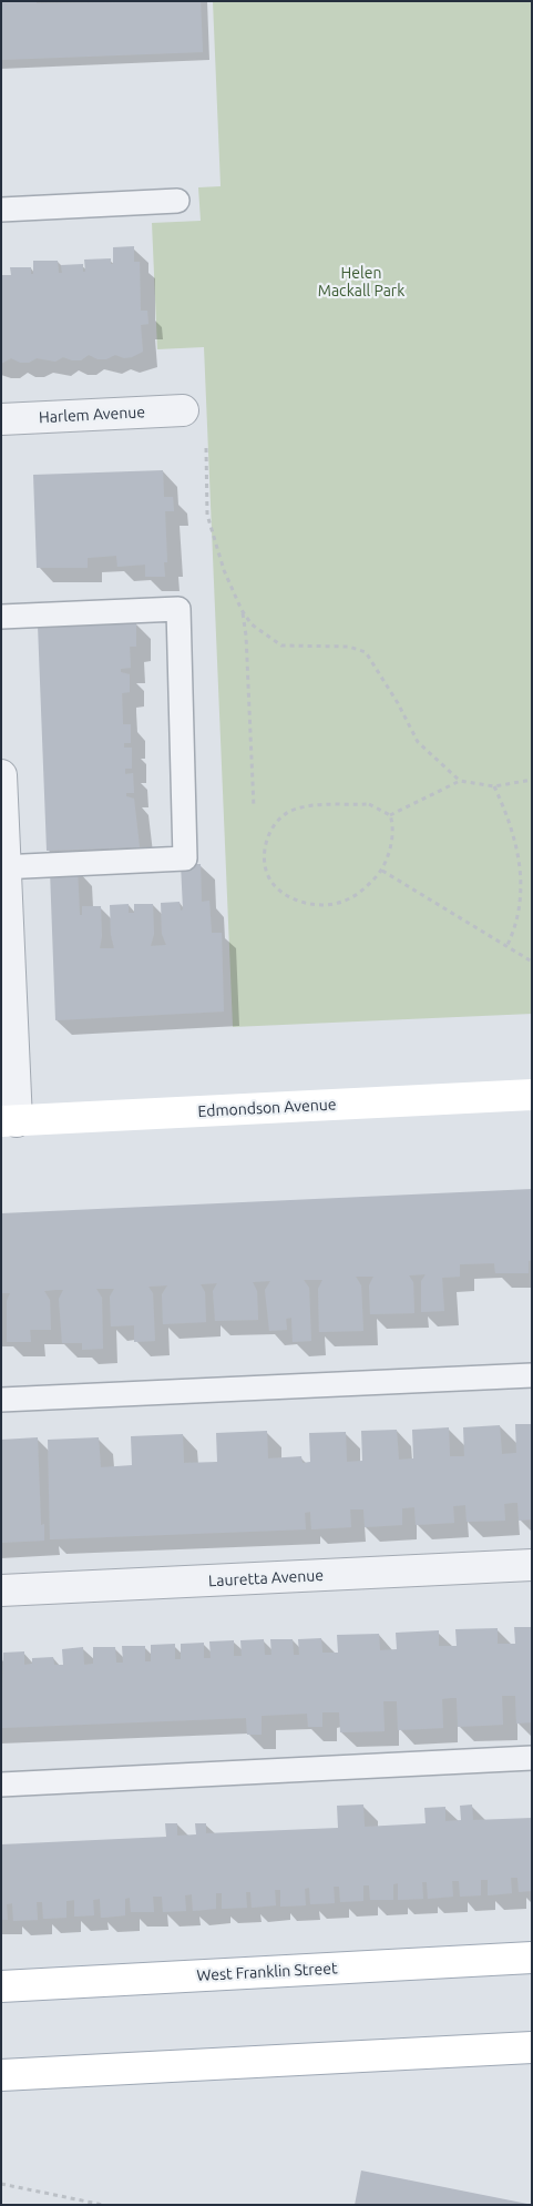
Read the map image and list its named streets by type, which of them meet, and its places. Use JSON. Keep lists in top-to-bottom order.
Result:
{
  "streets": {
    "main road": ["Edmondson Avenue", "West Franklin Street"],
    "street": ["Harlem Avenue", "Lauretta Avenue"]
  },
  "parks": ["Helen Mackall Park"]
}
